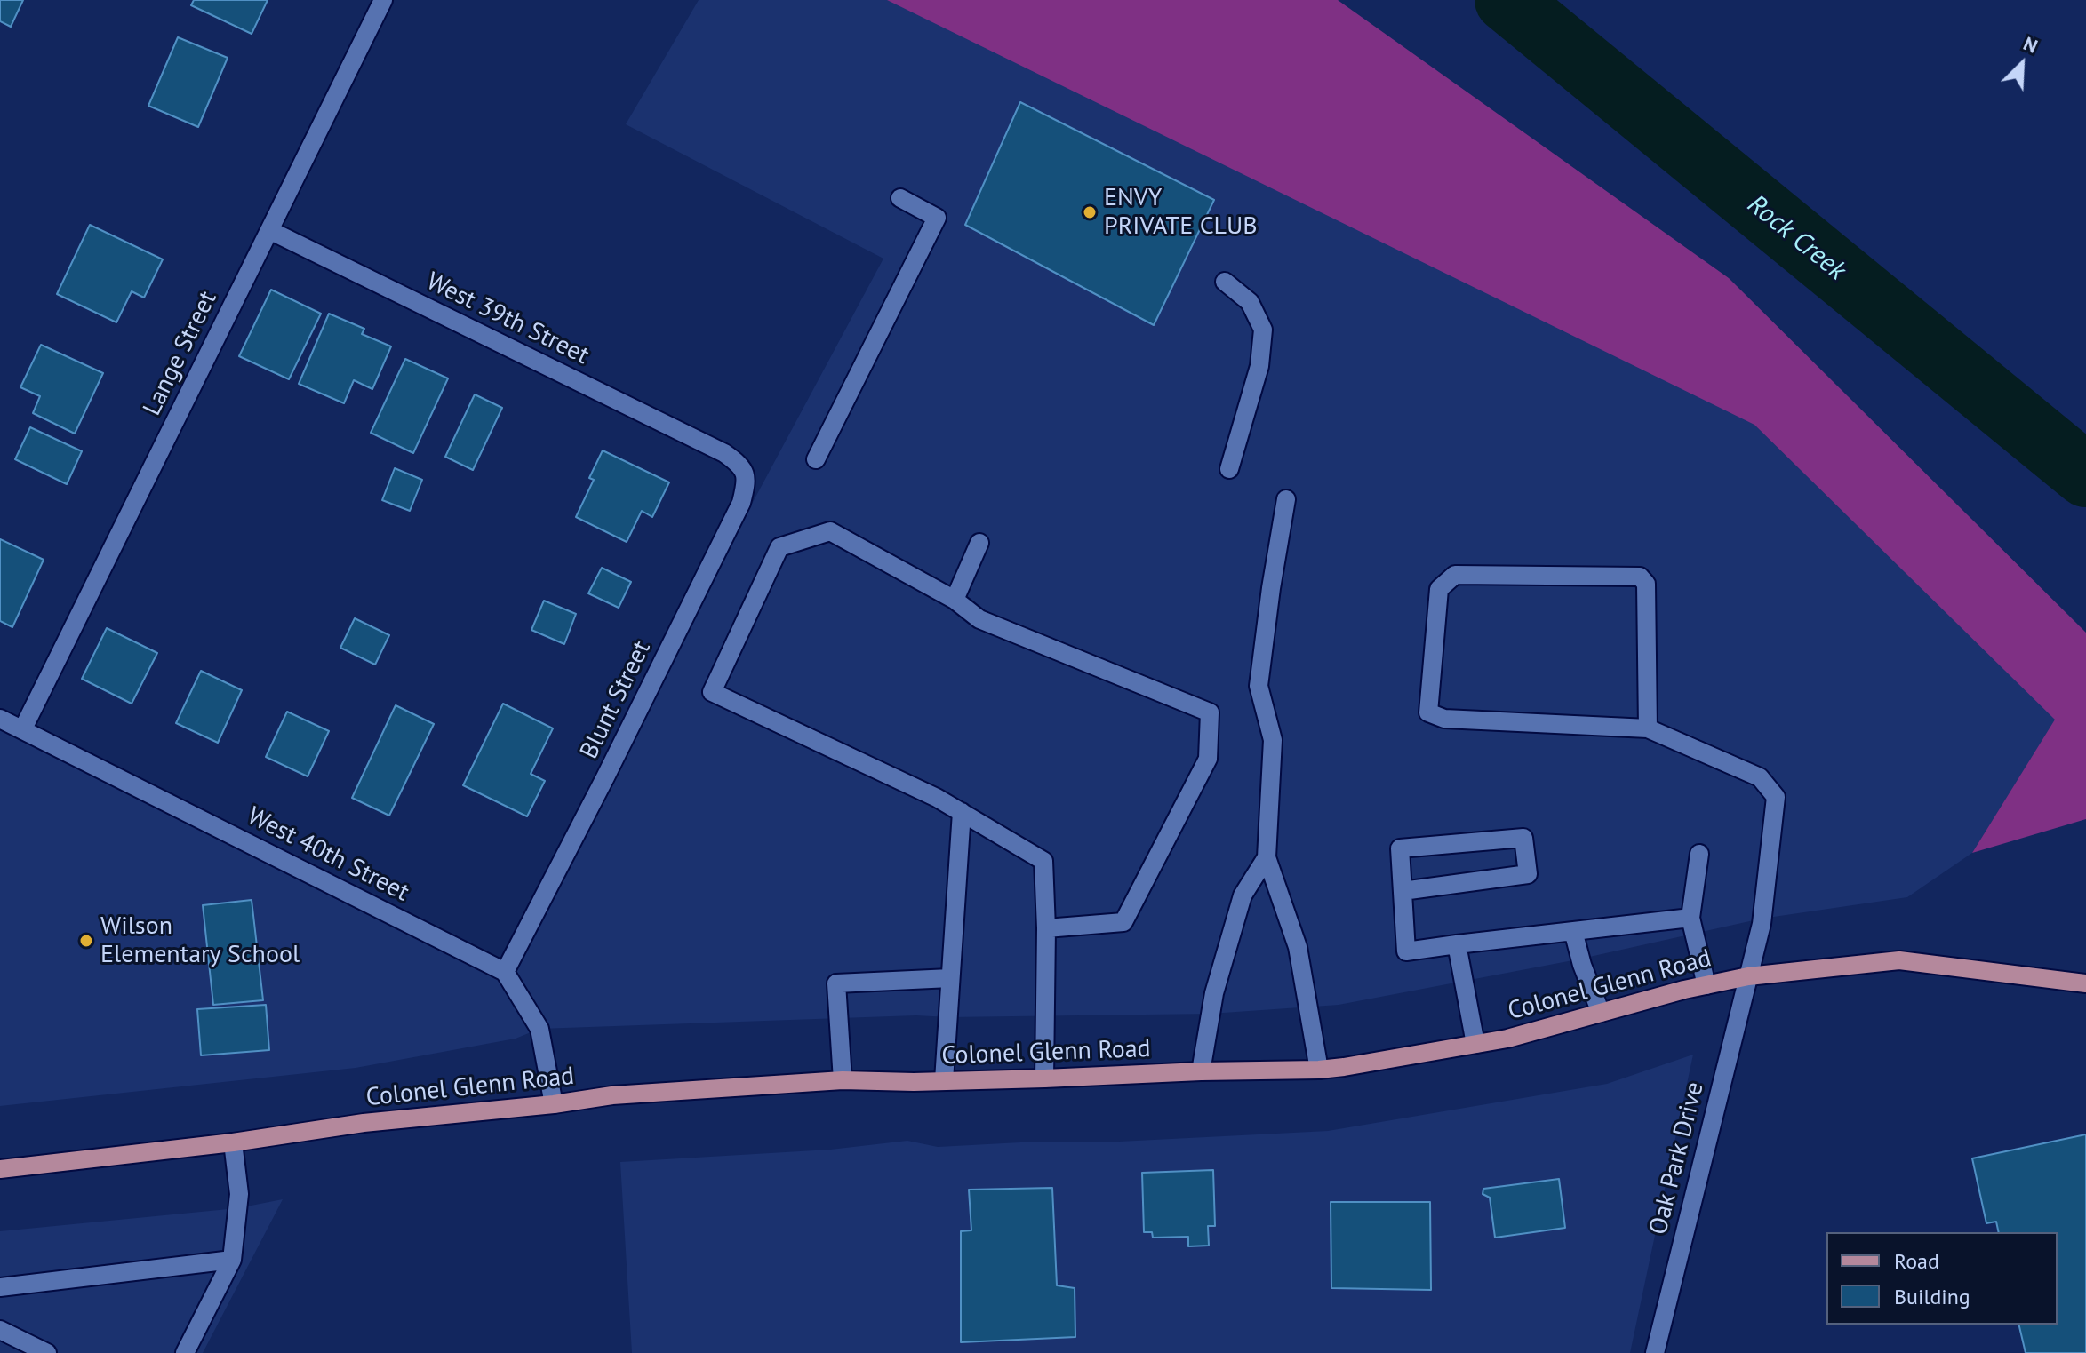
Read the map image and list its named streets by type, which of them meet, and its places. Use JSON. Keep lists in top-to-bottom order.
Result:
{
  "streets": {
    "main road": ["Colonel Glenn Road"],
    "street": [
      "West 39th Street",
      "Lange Street",
      "Blunt Street",
      "West 40th Street",
      "Oak Park Drive"
    ]
  },
  "crossings": [
    ["West 39th Street", "Lange Street"],
    ["West 39th Street", "Blunt Street"],
    ["Lange Street", "West 40th Street"],
    ["Blunt Street", "West 40th Street"],
    ["Colonel Glenn Road", "Oak Park Drive"]
  ],
  "water": ["Rock Creek"],
  "places": ["ENVY PRIVATE CLUB", "Wilson Elementary School"],
  "legend": ["Road", "Building"],
  "north": "top right"
}
